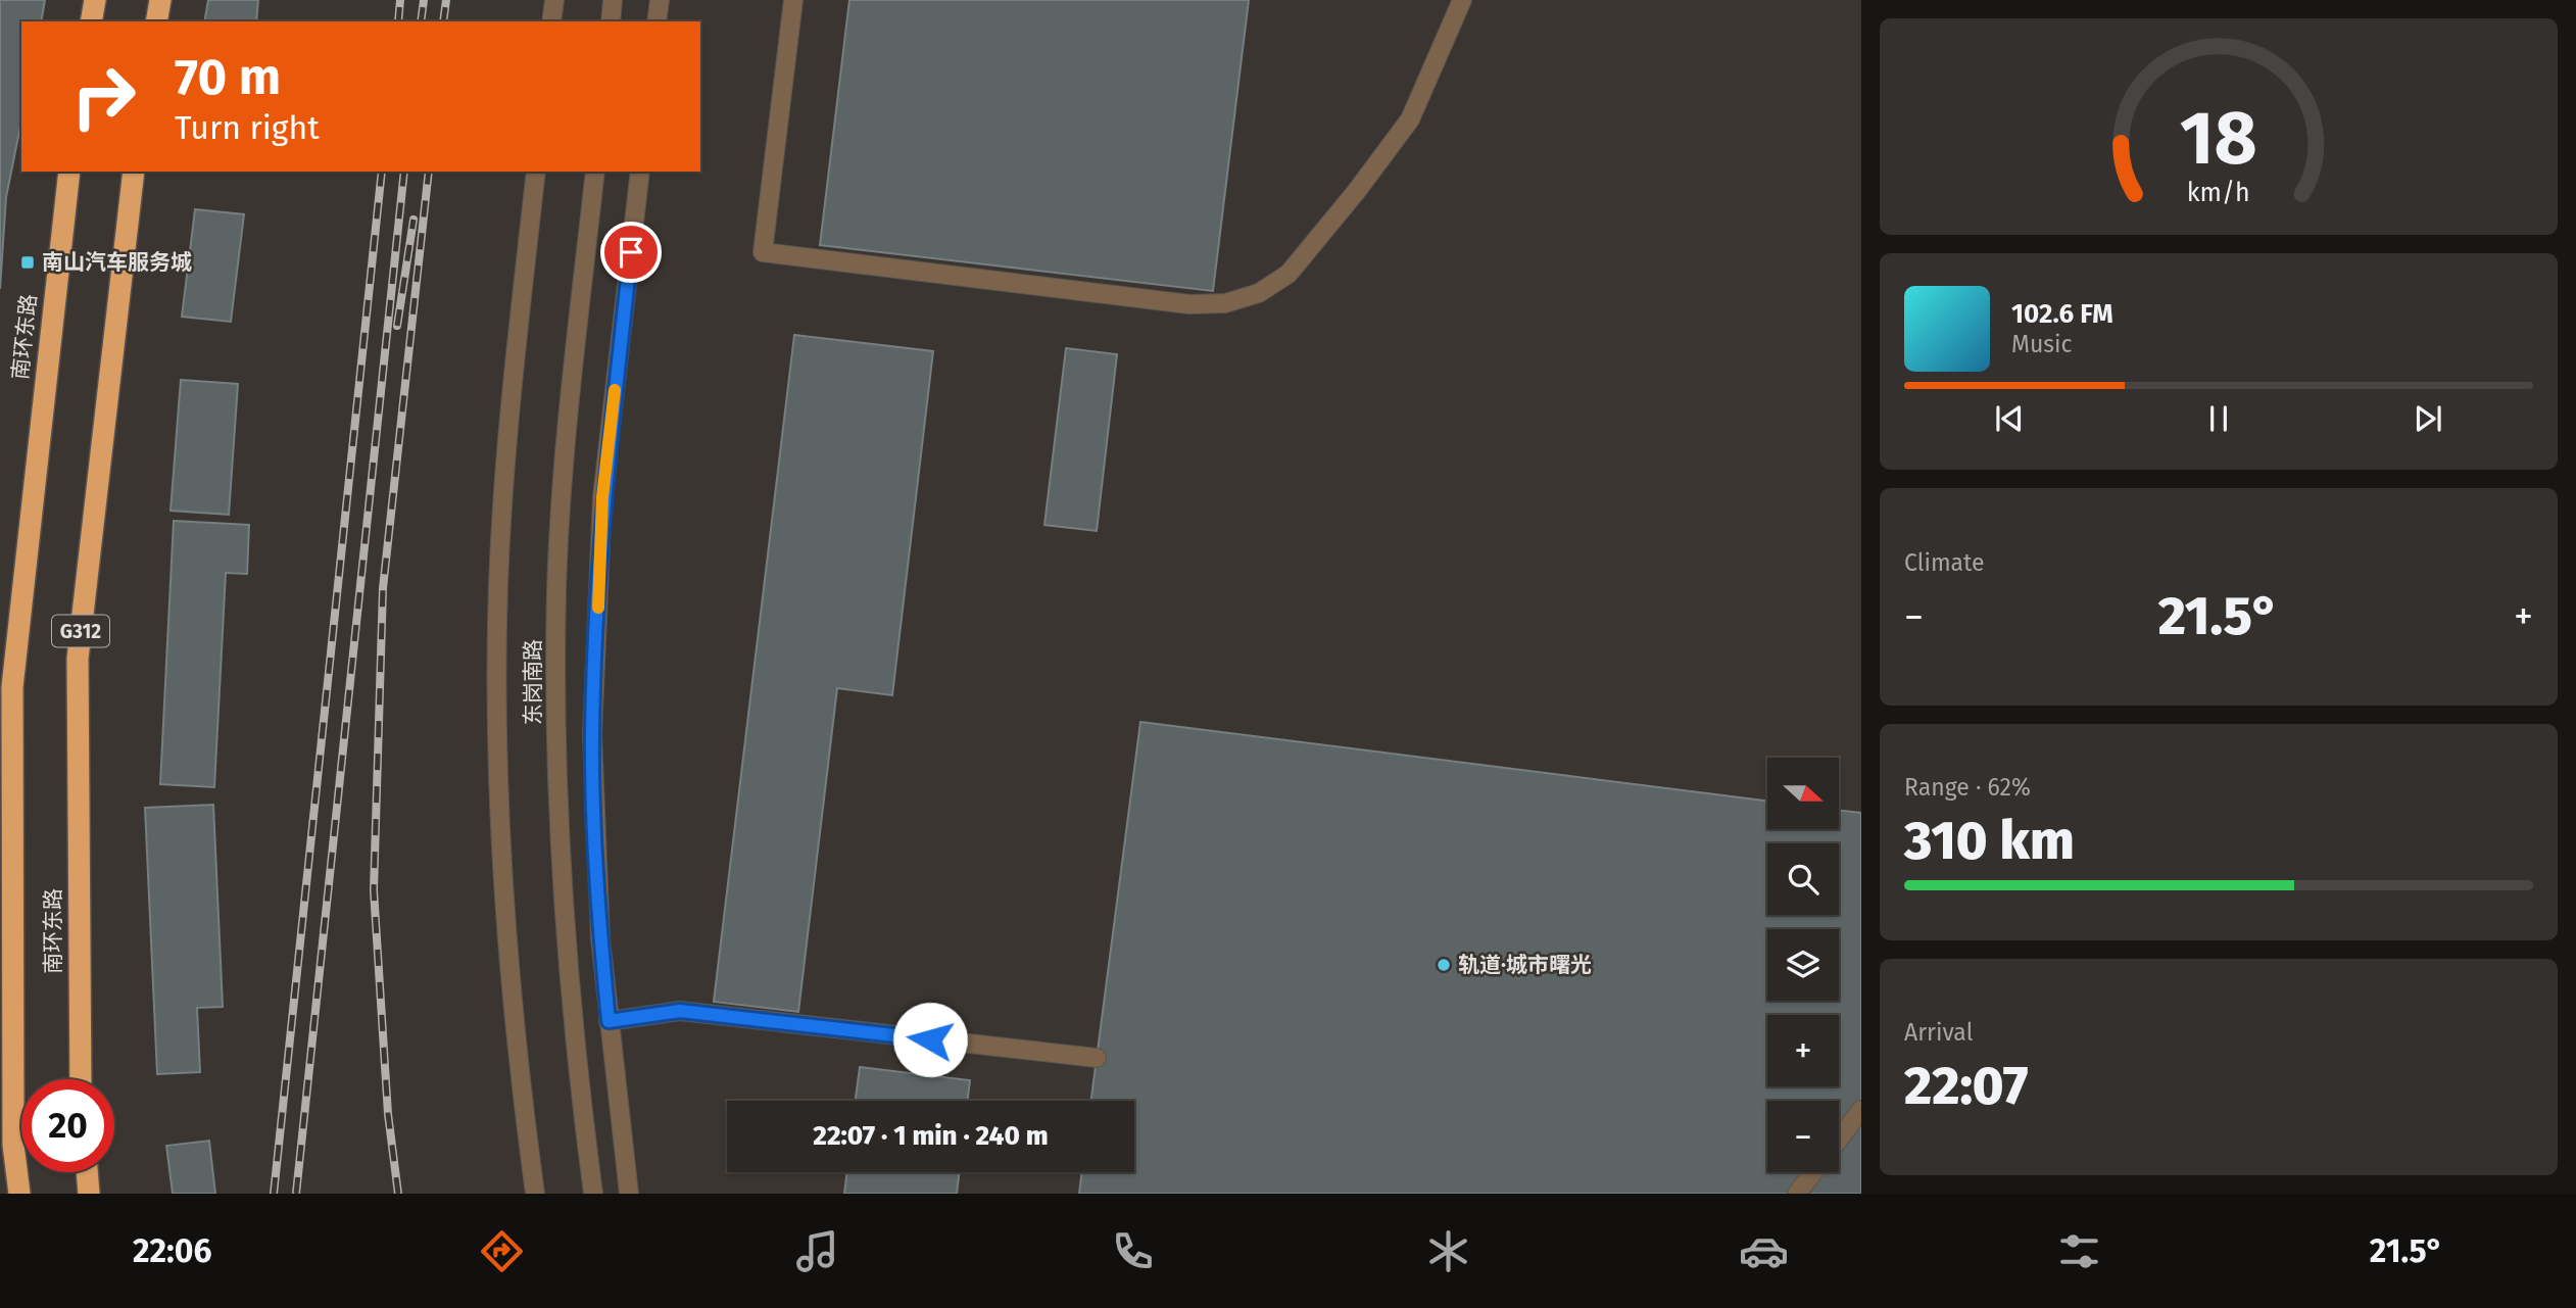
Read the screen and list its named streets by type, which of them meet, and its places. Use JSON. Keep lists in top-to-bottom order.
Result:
{
  "streets": {
    "highway": ["南环东路", "G312"],
    "street": ["东岗南路"]
  },
  "places": {
    "transit": ["南山汽车服务城"],
    "other": ["轨道·城市曙光"]
  },
  "north": "right",
  "page": {
    "turn": ["70 m", "Turn right"],
    "song": ["102.6 FM", "Music"],
    "tile": [
      "Climate",
      ["Range · 62%", "310 km"],
      ["Arrival", "22:07"]
    ],
    "heat": ["−", "21.5°", "+"],
    "map_buttons": ["+", "−"],
    "limit": "20",
    "trip": "22:07 · 1 min · 240 m",
    "tabs": ["22:06", "21.5°"],
    "gauge": ["18", "km/h"]
  }
}
